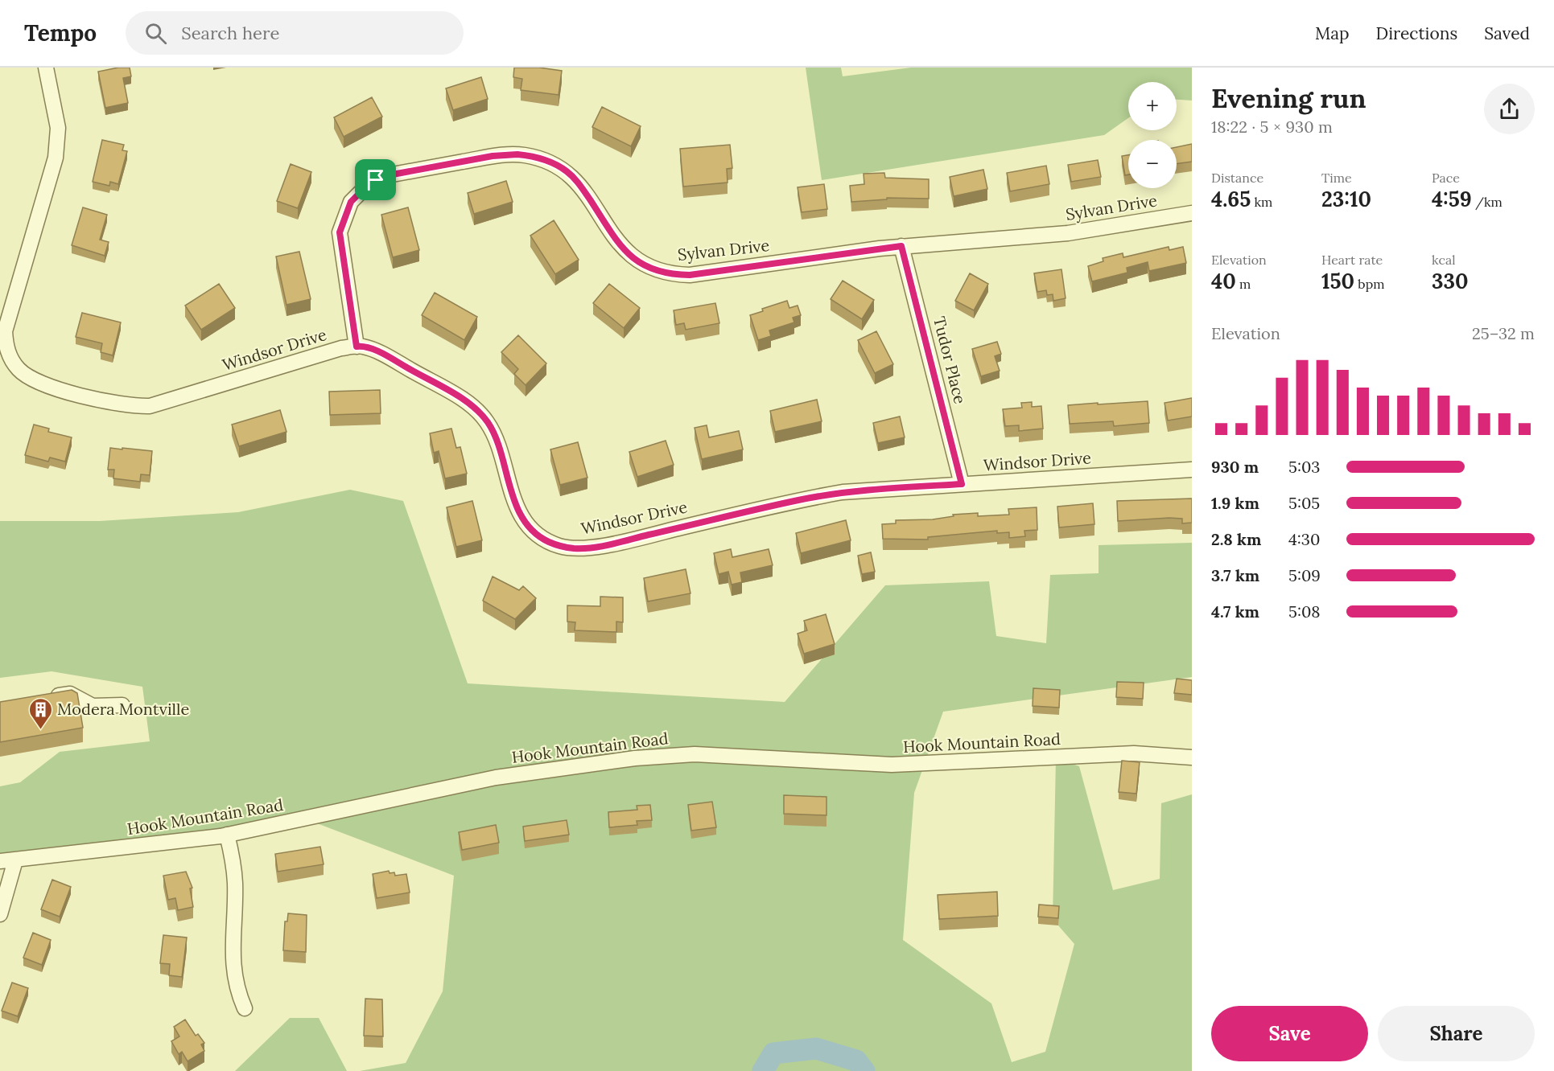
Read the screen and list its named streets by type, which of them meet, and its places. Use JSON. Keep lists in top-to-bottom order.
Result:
{
  "streets": {
    "street": [
      "Sylvan Drive",
      "Windsor Drive",
      "Tudor Place",
      "Hook Mountain Road"
    ]
  },
  "crossings": [
    ["Sylvan Drive", "Windsor Drive"],
    ["Sylvan Drive", "Tudor Place"],
    ["Windsor Drive", "Tudor Place"]
  ],
  "places": {
    "building": ["Modera Montville"]
  },
  "page": {
    "header": "Tempo",
    "search": "Search here",
    "nav": ["Map", "Directions", "Saved"],
    "heading": ["Evening run", "18:22 · 5 × 930 m"],
    "map_buttons": ["+", "−"],
    "stats": [
      ["Distance", "4.65 km"],
      ["Time", "23:10"],
      ["Pace", "4:59 /km"],
      ["Elevation", "40 m"],
      ["Heart rate", "150 bpm"],
      ["kcal", "330"]
    ],
    "chart": ["Elevation", "25–32 m"],
    "list": [
      {
        "name": "930 m",
        "note": "5:03"
      },
      {
        "name": "1.9 km",
        "note": "5:05"
      },
      {
        "name": "2.8 km",
        "note": "4:30"
      },
      {
        "name": "3.7 km",
        "note": "5:09"
      },
      {
        "name": "4.7 km",
        "note": "5:08"
      }
    ],
    "buttons": ["Save", "Share"]
  }
}
